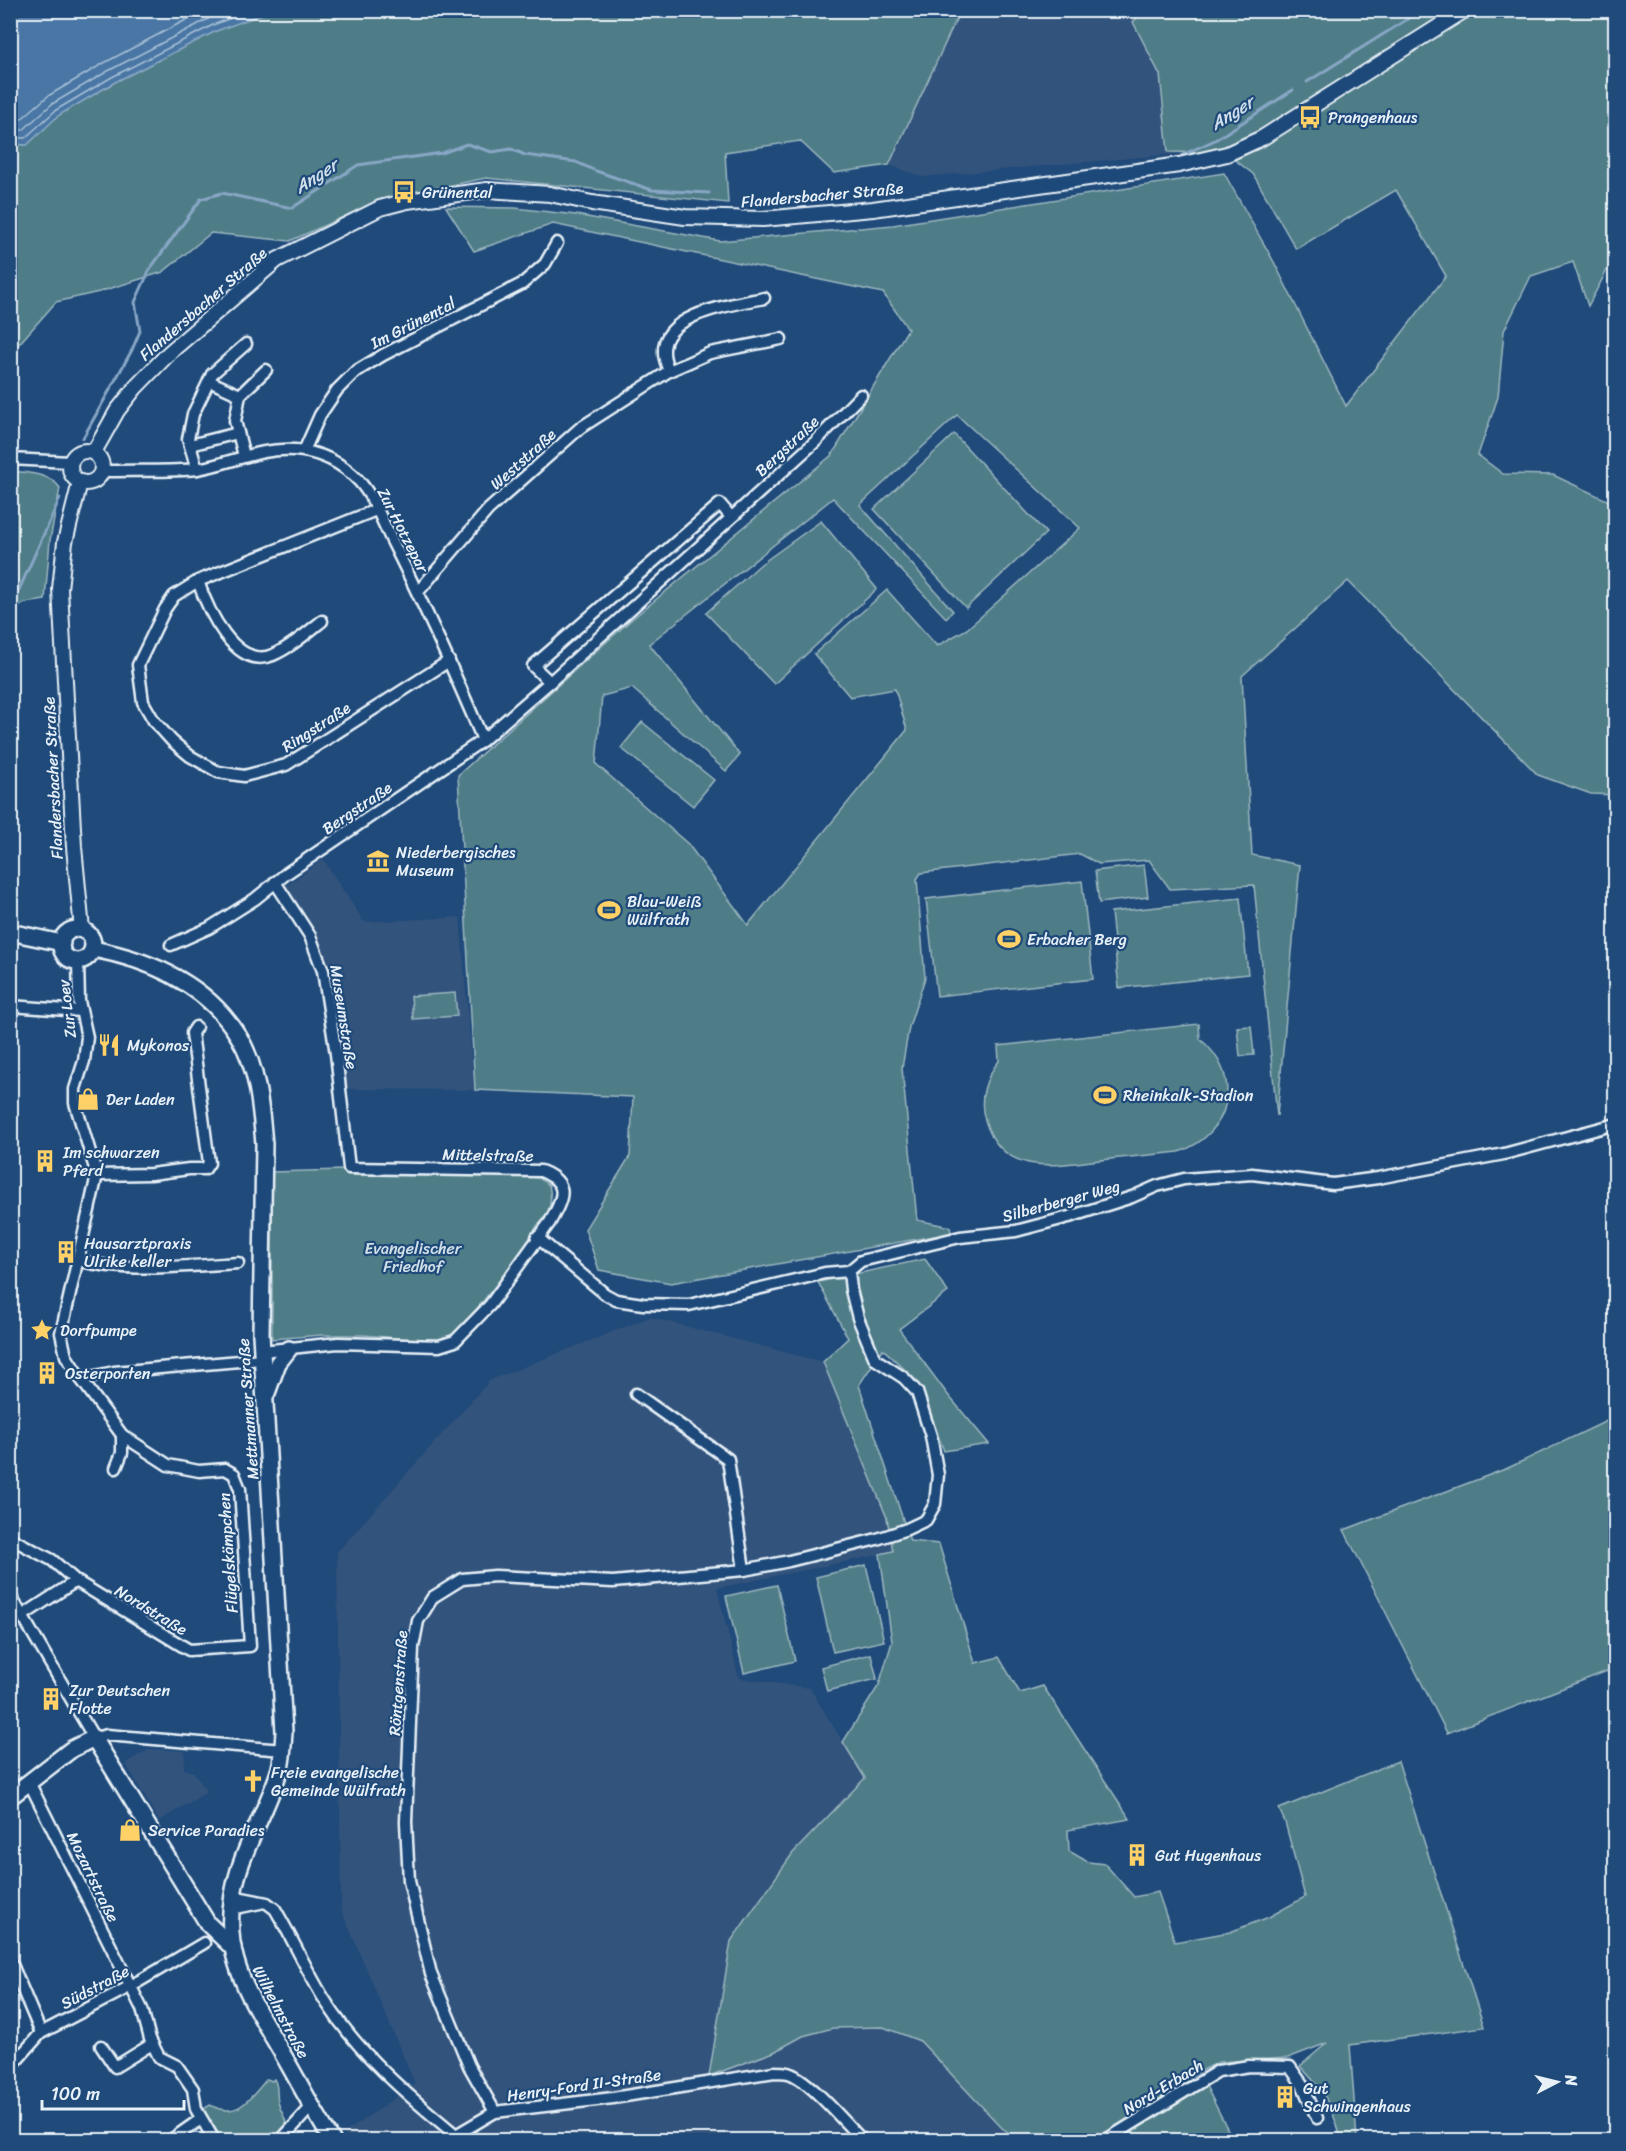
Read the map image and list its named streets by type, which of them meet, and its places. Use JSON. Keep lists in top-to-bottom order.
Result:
{
  "streets": {
    "main road": ["Mettmanner Straße", "Wilhelmstraße"],
    "street": [
      "Flandersbacher Straße",
      "Im Grünental",
      "Bergstraße",
      "Weststraße",
      "Zur Hotzepar",
      "Ringstraße",
      "Zur Loev",
      "Museumstraße",
      "Mittelstraße",
      "Silberberger Weg",
      "Flügelskämpchen",
      "Nordstraße",
      "Röntgenstraße",
      "Mozartstraße",
      "Südstraße",
      "Henry-Ford II-Straße",
      "Nord-Erbach"
    ]
  },
  "crossings": [
    ["Flandersbacher Straße", "Zur Hotzepar"],
    ["Flandersbacher Straße", "Zur Loev"],
    ["Flandersbacher Straße", "Mettmanner Straße"],
    ["Im Grünental", "Zur Hotzepar"],
    ["Bergstraße", "Zur Hotzepar"],
    ["Bergstraße", "Museumstraße"],
    ["Weststraße", "Zur Hotzepar"],
    ["Zur Hotzepar", "Ringstraße"],
    ["Zur Loev", "Mettmanner Straße"],
    ["Museumstraße", "Mittelstraße"],
    ["Mittelstraße", "Silberberger Weg"],
    ["Silberberger Weg", "Röntgenstraße"],
    ["Mettmanner Straße", "Wilhelmstraße"],
    ["Mettmanner Straße", "Henry-Ford II-Straße"],
    ["Flügelskämpchen", "Nordstraße"],
    ["Röntgenstraße", "Henry-Ford II-Straße"],
    ["Mozartstraße", "Südstraße"]
  ],
  "water": ["Anger"],
  "parks": ["Evangelischer Friedhof"],
  "places": {
    "bus stop": ["Prangenhaus", "Grünental"],
    "museum": ["Niederbergisches Museum"],
    "sports": ["Blau-Weiß Wülfrath", "Erbacher Berg", "Rheinkalk-Stadion"],
    "restaurant": ["Mykonos"],
    "shop": ["Der Laden", "Service Paradies"],
    "building": [
      "Im schwarzen Pferd",
      "Hausarztpraxis Ulrike keller",
      "Osterporten",
      "Zur Deutschen Flotte",
      "Gut Hugenhaus",
      "Gut Schwingenhaus"
    ],
    "place": ["Dorfpumpe"],
    "church": ["Freie evangelische Gemeinde Wülfrath"]
  },
  "scale_bar": "100 m",
  "north": "right"
}
